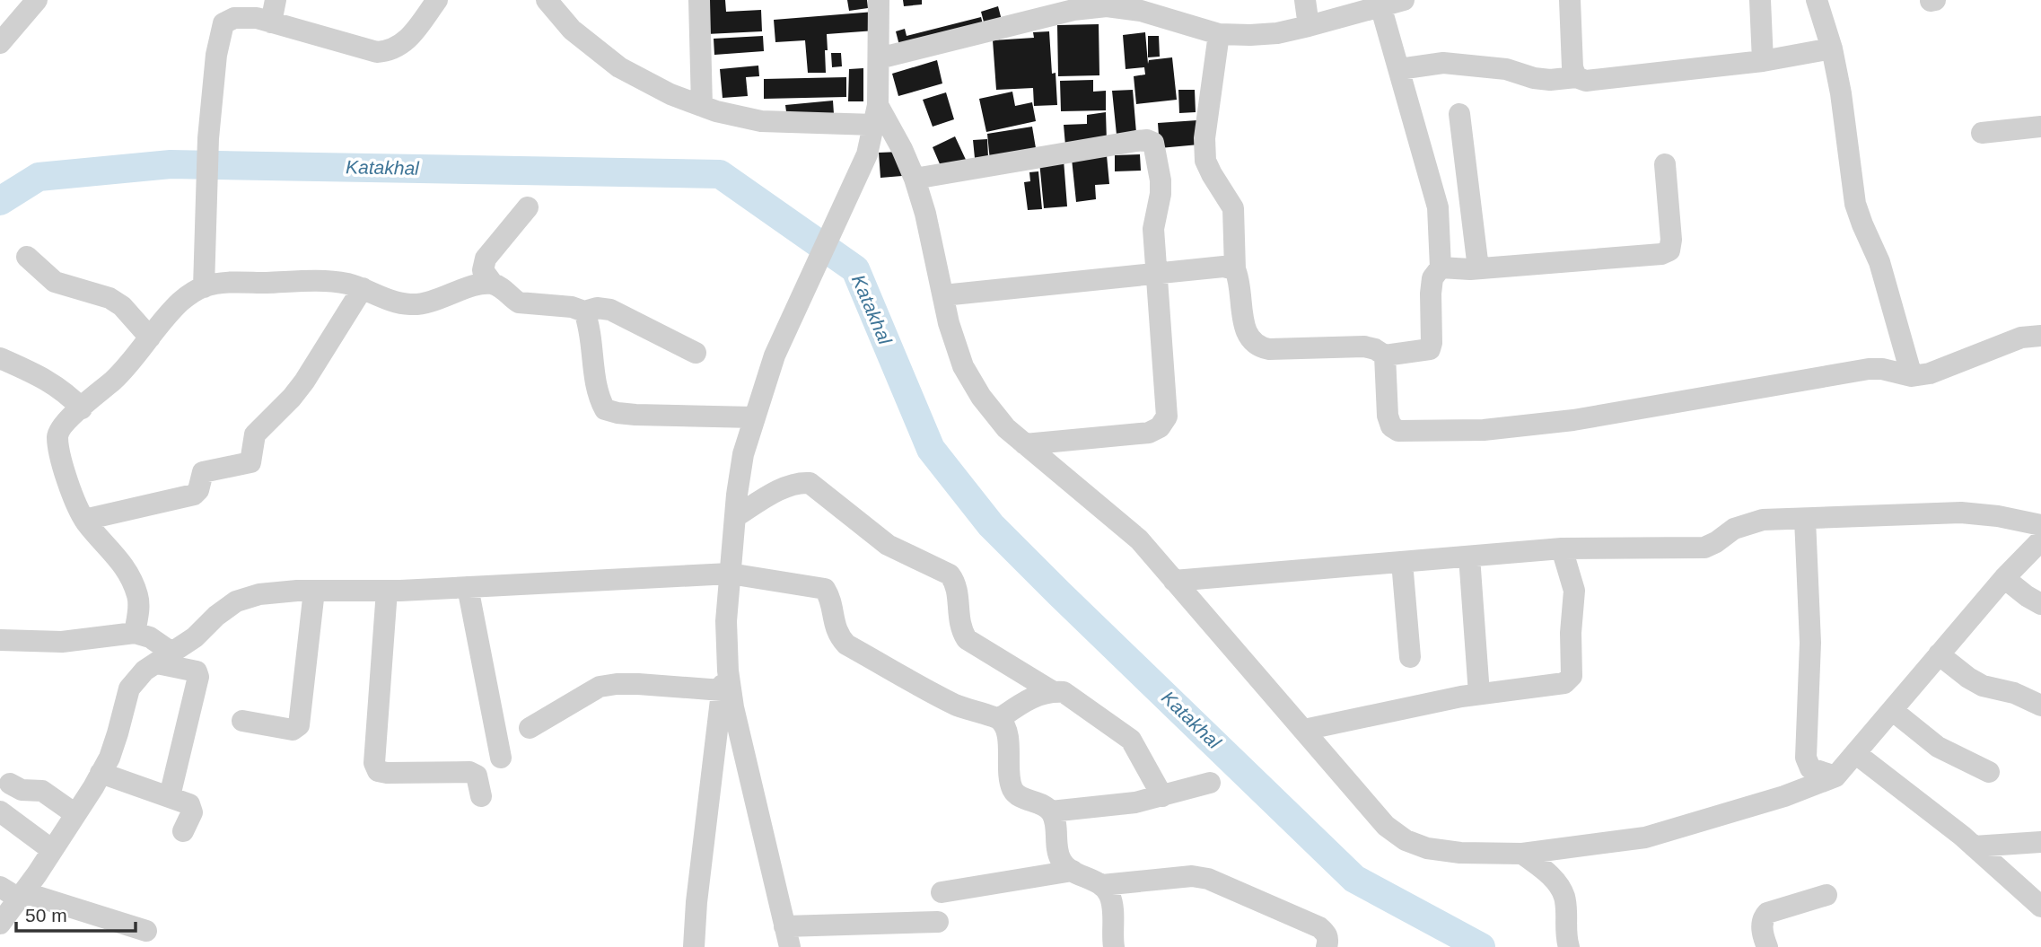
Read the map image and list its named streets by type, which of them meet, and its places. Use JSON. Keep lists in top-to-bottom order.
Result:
{
  "water": ["Katakhal"],
  "scale_bar": "50 m"
}
